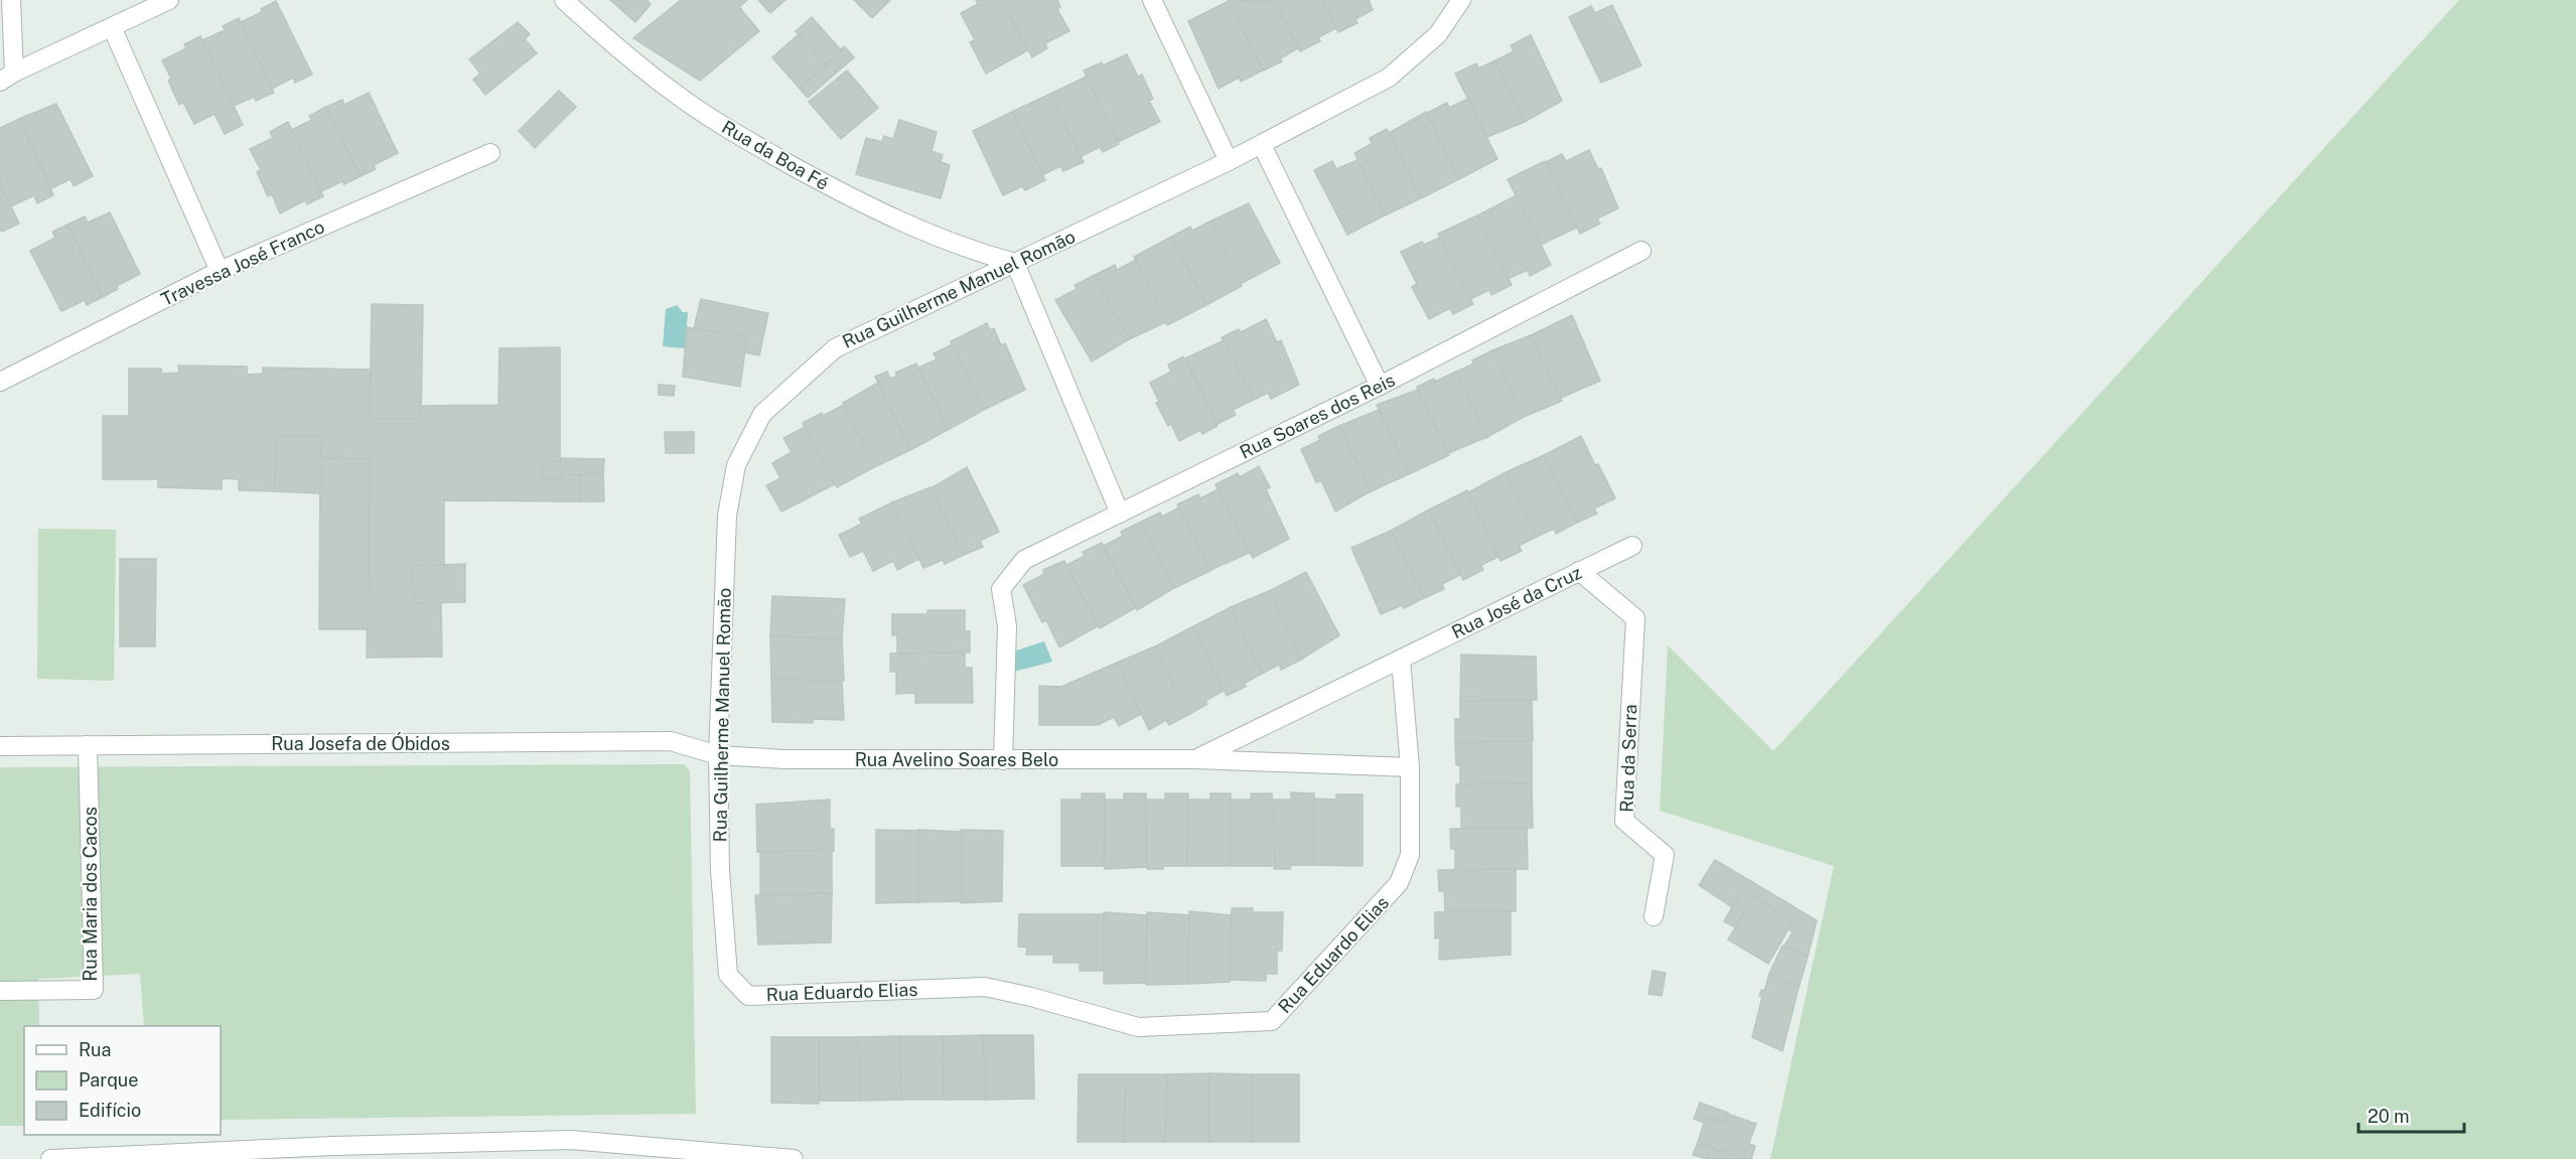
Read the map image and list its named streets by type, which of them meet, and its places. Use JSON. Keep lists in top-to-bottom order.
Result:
{
  "streets": {
    "street": [
      "Rua da Boa Fé",
      "Travessa José Franco",
      "Rua Guilherme Manuel Romão",
      "Rua Soares dos Reis",
      "Rua José da Cruz",
      "Rua Josefa de Óbidos",
      "Rua da Serra",
      "Rua Avelino Soares Belo",
      "Rua Maria dos Cacos",
      "Rua Eduardo Elias"
    ]
  },
  "crossings": [
    ["Rua da Boa Fé", "Rua Guilherme Manuel Romão"],
    ["Rua Guilherme Manuel Romão", "Rua Josefa de Óbidos"],
    ["Rua Guilherme Manuel Romão", "Rua Avelino Soares Belo"],
    ["Rua Guilherme Manuel Romão", "Rua Eduardo Elias"],
    ["Rua Soares dos Reis", "Rua Avelino Soares Belo"],
    ["Rua José da Cruz", "Rua da Serra"],
    ["Rua José da Cruz", "Rua Avelino Soares Belo"],
    ["Rua José da Cruz", "Rua Eduardo Elias"],
    ["Rua Josefa de Óbidos", "Rua Avelino Soares Belo"],
    ["Rua Josefa de Óbidos", "Rua Maria dos Cacos"],
    ["Rua Avelino Soares Belo", "Rua Eduardo Elias"]
  ],
  "legend": ["Rua", "Parque", "Edifício"],
  "scale_bar": "20 m"
}
